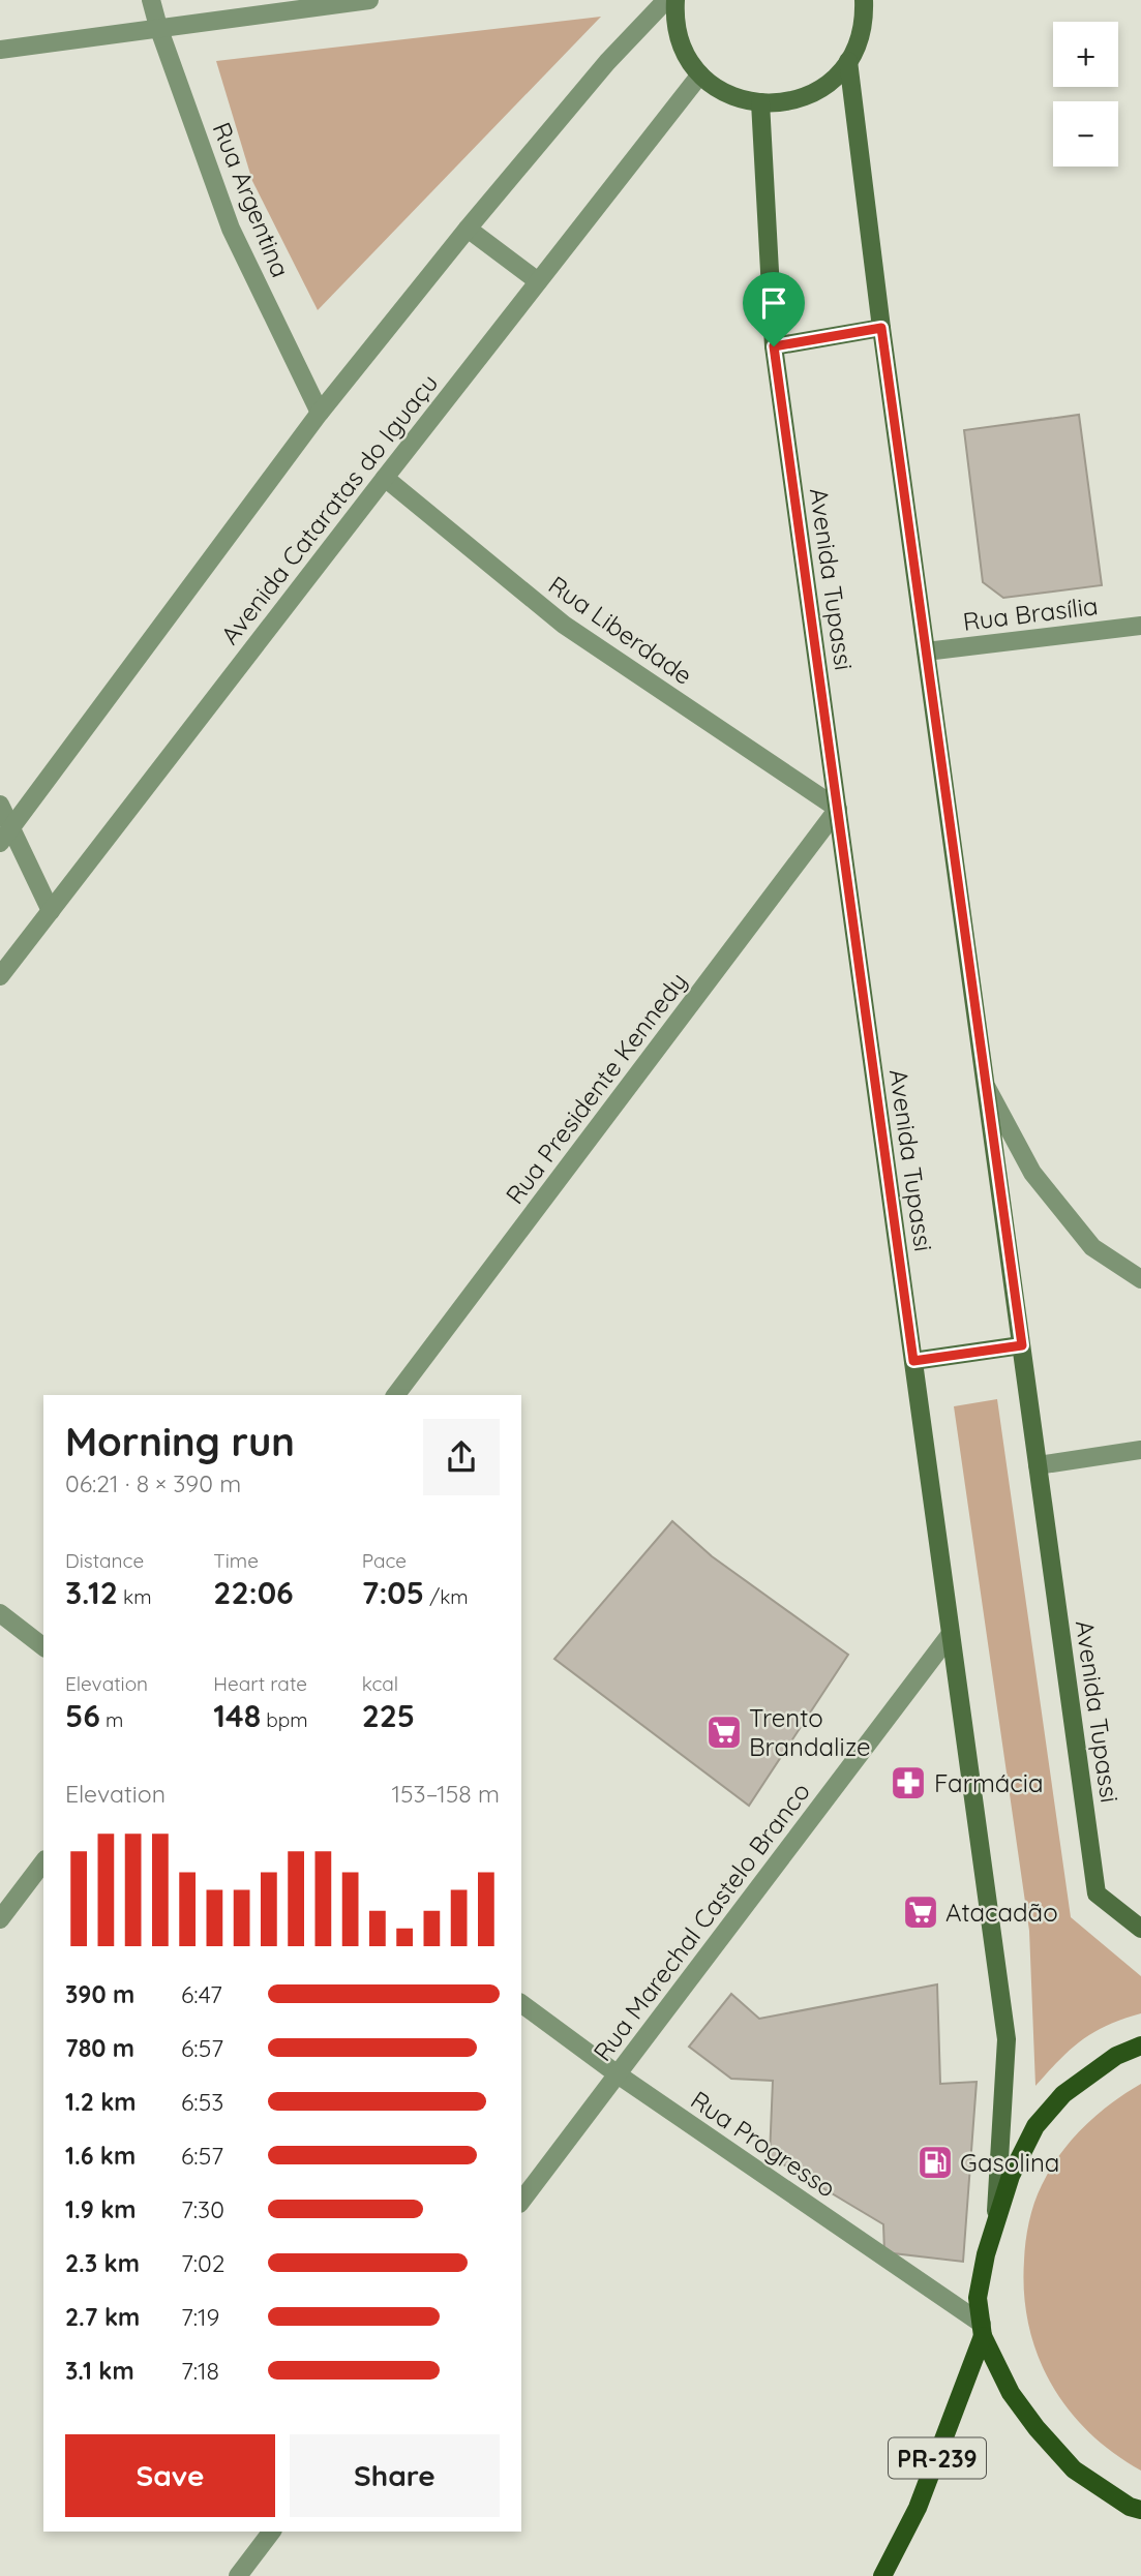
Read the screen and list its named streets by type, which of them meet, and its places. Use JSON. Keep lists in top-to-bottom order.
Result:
{
  "streets": {
    "main road": ["Avenida Tupassi", "PR-239"],
    "street": [
      "Rua Argentina",
      "Avenida Cataratas do Iguaçu",
      "Rua Brasília",
      "Rua Liberdade",
      "Rua Presidente Kennedy",
      "Rua Marechal Castelo Branco",
      "Rua Progresso"
    ]
  },
  "crossings": [
    ["Avenida Cataratas do Iguaçu", "Rua Liberdade"],
    ["Avenida Tupassi", "Rua Brasília"],
    ["Avenida Tupassi", "Rua Liberdade"],
    ["Avenida Tupassi", "Rua Presidente Kennedy"],
    ["Avenida Tupassi", "Rua Marechal Castelo Branco"],
    ["Avenida Tupassi", "PR-239"],
    ["Rua Liberdade", "Rua Presidente Kennedy"],
    ["Rua Marechal Castelo Branco", "Rua Progresso"],
    ["Rua Progresso", "PR-239"]
  ],
  "places": {
    "supermarket": ["Trento Brandalize", "Atacadão"],
    "pharmacy": ["Farmácia"],
    "fuel station": ["Gasolina"]
  },
  "page": {
    "map_buttons": ["+", "−"],
    "heading": ["Morning run", "06:21 · 8 × 390 m"],
    "stats": [
      ["Distance", "3.12 km"],
      ["Time", "22:06"],
      ["Pace", "7:05 /km"],
      ["Elevation", "56 m"],
      ["Heart rate", "148 bpm"],
      ["kcal", "225"]
    ],
    "chart": ["Elevation", "153–158 m"],
    "list": [
      {
        "name": "390 m",
        "note": "6:47"
      },
      {
        "name": "780 m",
        "note": "6:57"
      },
      {
        "name": "1.2 km",
        "note": "6:53"
      },
      {
        "name": "1.6 km",
        "note": "6:57"
      },
      {
        "name": "1.9 km",
        "note": "7:30"
      },
      {
        "name": "2.3 km",
        "note": "7:02"
      },
      {
        "name": "2.7 km",
        "note": "7:19"
      },
      {
        "name": "3.1 km",
        "note": "7:18"
      }
    ],
    "buttons": ["Save", "Share"]
  }
}
